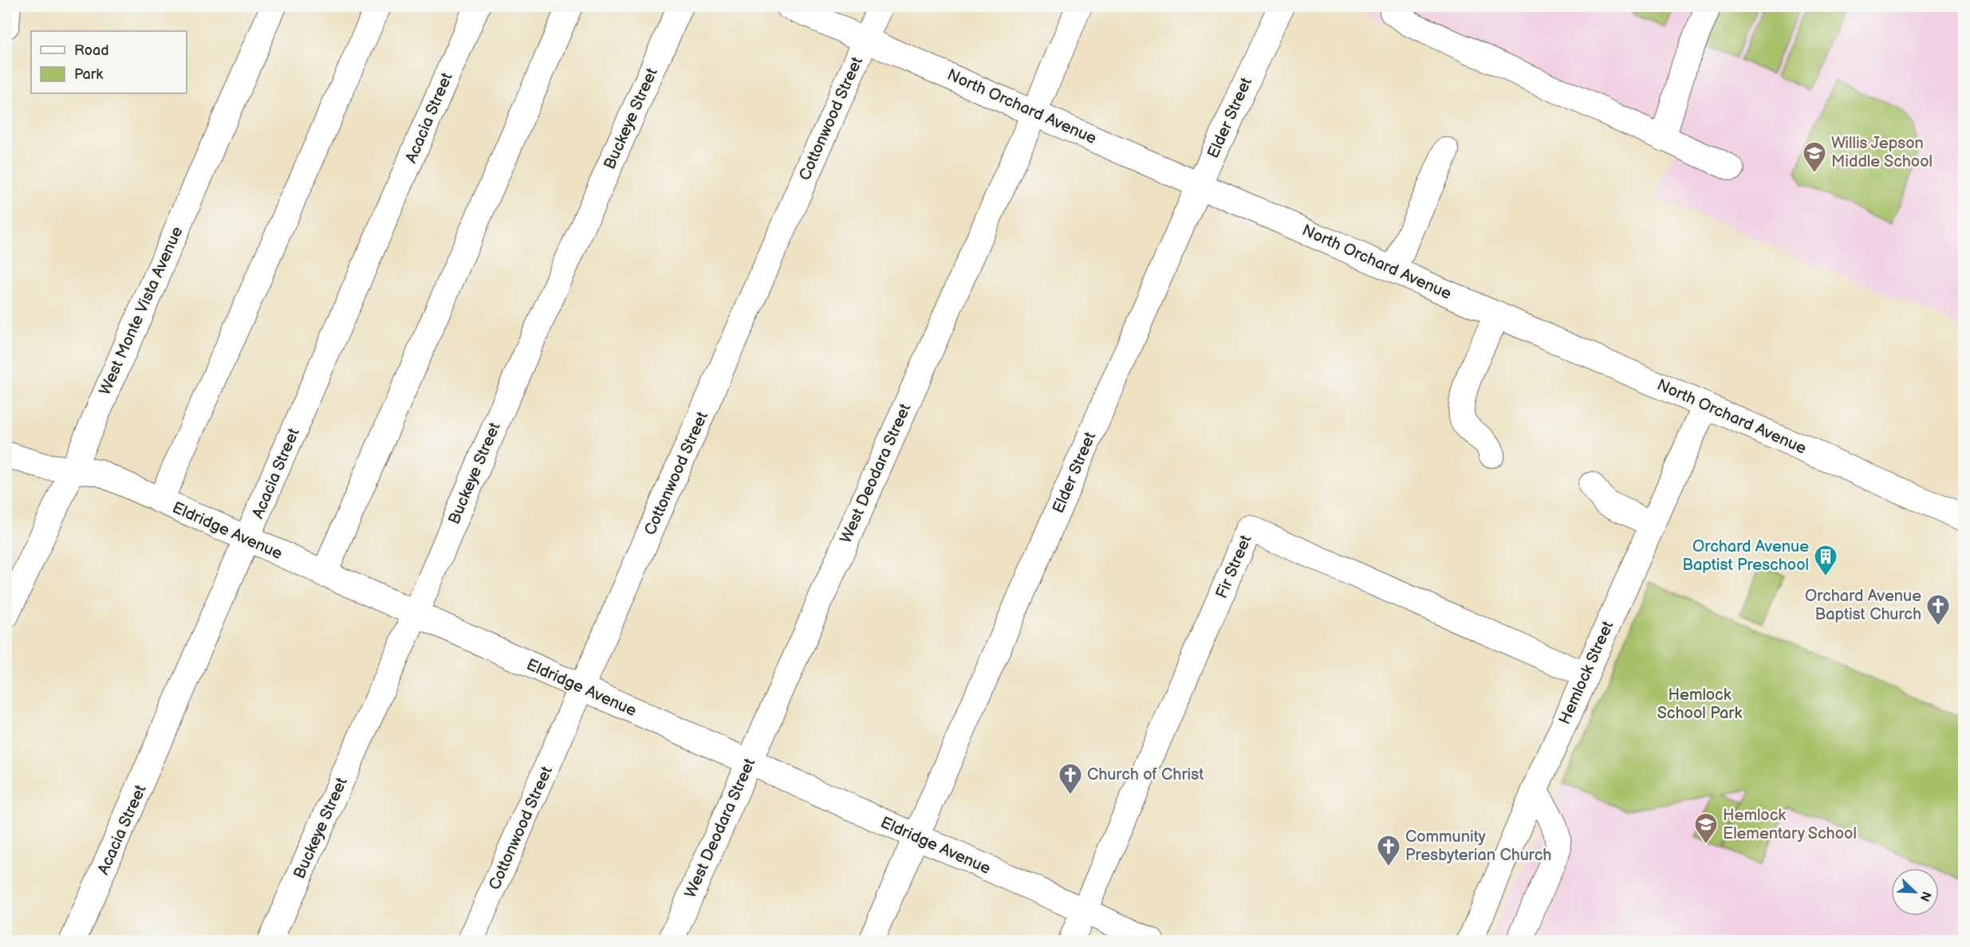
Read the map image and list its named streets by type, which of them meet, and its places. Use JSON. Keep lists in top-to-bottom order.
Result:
{
  "streets": {
    "street": [
      "North Orchard Avenue",
      "Acacia Street",
      "Elder Street",
      "Buckeye Street",
      "Cottonwood Street",
      "West Monte Vista Avenue",
      "West Deodara Street",
      "Eldridge Avenue",
      "Fir Street",
      "Hemlock Street"
    ]
  },
  "crossings": [
    ["North Orchard Avenue", "Elder Street"],
    ["North Orchard Avenue", "Cottonwood Street"],
    ["North Orchard Avenue", "West Deodara Street"],
    ["North Orchard Avenue", "Hemlock Street"],
    ["Acacia Street", "Eldridge Avenue"],
    ["Elder Street", "Eldridge Avenue"],
    ["Buckeye Street", "Eldridge Avenue"],
    ["Cottonwood Street", "Eldridge Avenue"],
    ["West Monte Vista Avenue", "Eldridge Avenue"],
    ["West Deodara Street", "Eldridge Avenue"],
    ["Eldridge Avenue", "Fir Street"],
    ["Fir Street", "Hemlock Street"]
  ],
  "parks": ["Hemlock School Park"],
  "places": {
    "school or university": ["Willis Jepson Middle School", "Hemlock Elementary School"],
    "building": ["Orchard Avenue Baptist Preschool"],
    "church": ["Orchard Avenue Baptist Church", "Church of Christ", "Community Presbyterian Church"]
  },
  "legend": ["Road", "Park"],
  "north": "bottom right"
}
